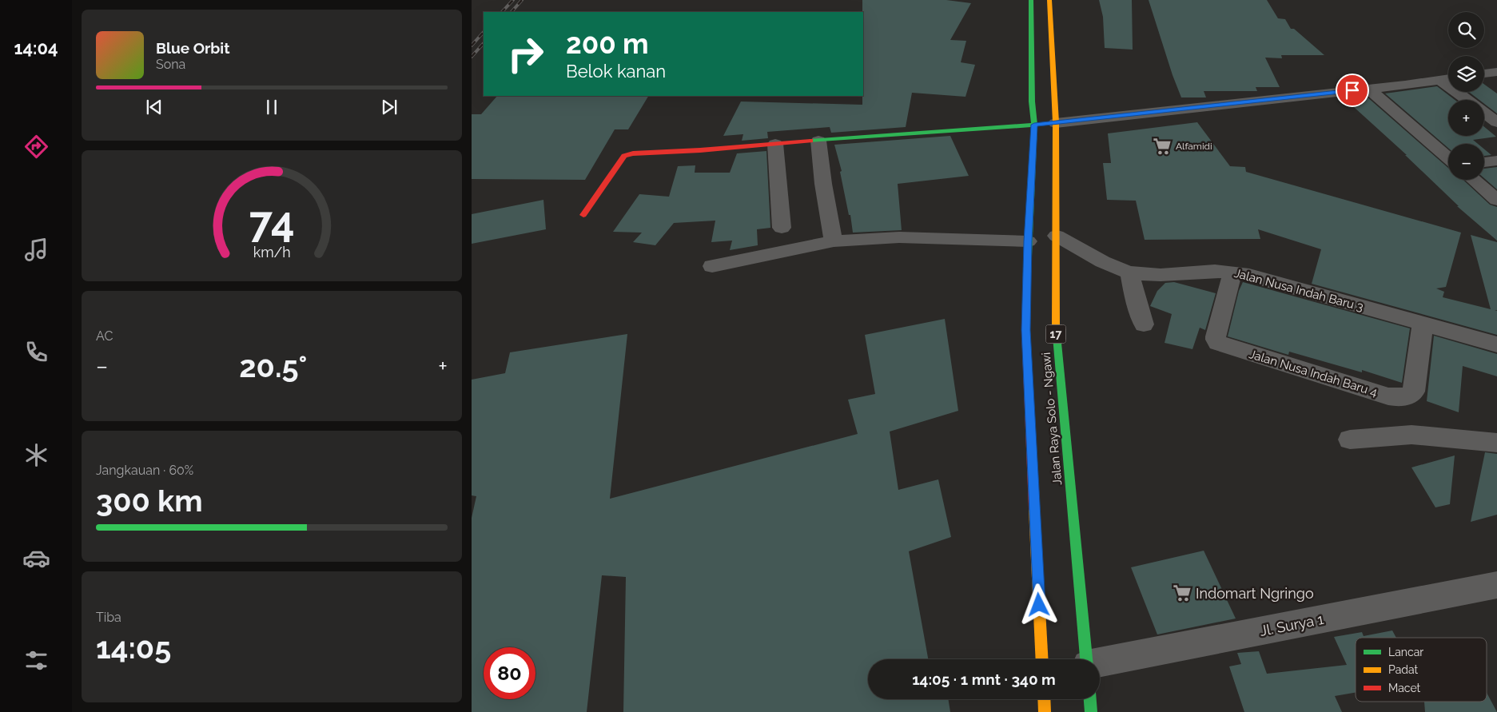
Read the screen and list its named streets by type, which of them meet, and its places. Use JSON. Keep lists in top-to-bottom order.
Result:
{
  "streets": {
    "main road": ["17", "Jalan Raya Solo - Ngawi"],
    "street": ["Jalan Nusa Indah Baru 3", "Jalan Nusa Indah Baru 4", "Jl. Surya 1"]
  },
  "crossings": [
    ["Jalan Nusa Indah Baru 3", "Jalan Nusa Indah Baru 4"],
    ["Jalan Nusa Indah Baru 3", "Jalan Raya Solo - Ngawi"]
  ],
  "places": {
    "supermarket": ["Alfamidi", "Indomart Ngringo"]
  },
  "legend": ["Lancar", "Padat", "Macet"],
  "page": {
    "tabs": "14:04",
    "map_buttons": ["+", "−"],
    "turn": ["200 m", "Belok kanan"],
    "song": ["Blue Orbit", "Sona"],
    "tile": [
      "AC",
      ["Jangkauan · 60%", "300 km"],
      ["Tiba", "14:05"]
    ],
    "heat": ["−", "20.5°", "+"],
    "limit": "80",
    "trip": "14:05 · 1 mnt · 340 m",
    "gauge": ["74", "km/h"]
  }
}
